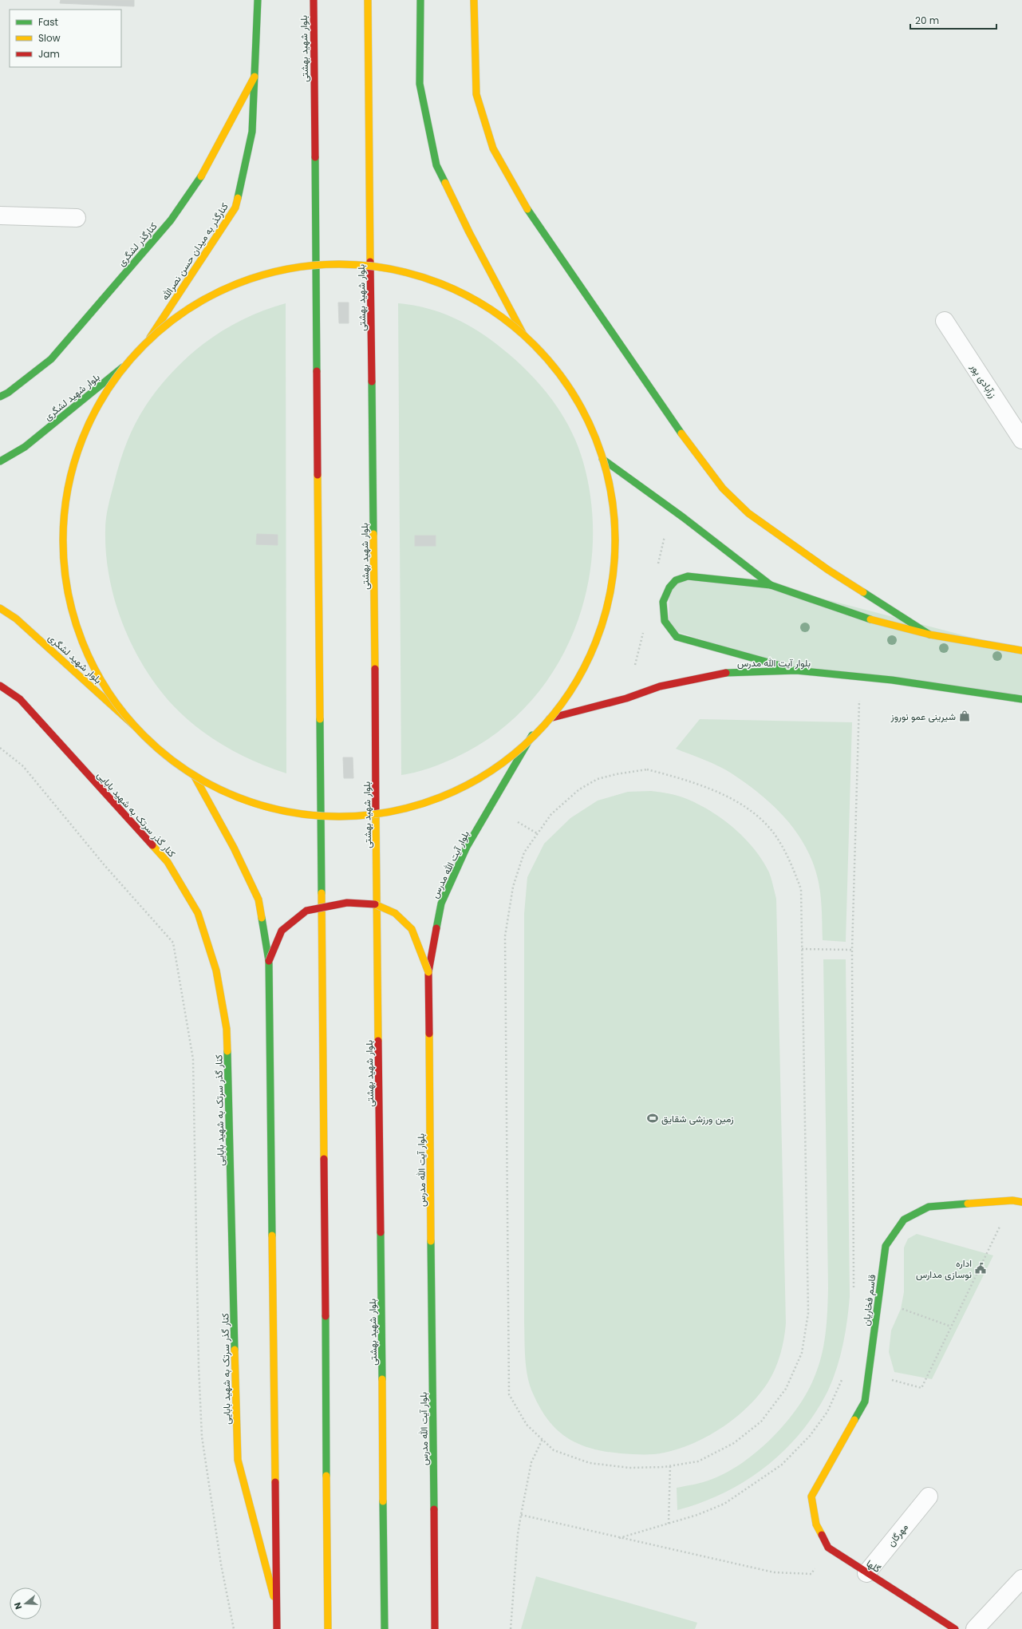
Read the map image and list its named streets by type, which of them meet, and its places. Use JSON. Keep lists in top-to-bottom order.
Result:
{
  "streets": {
    "main road": [
      "بلوار شهید بهشتی",
      "کنارگذر لشگری",
      "کنارگذر به میدان حسن نصرالله",
      "بلوار شهید لشگری",
      "بلوار آیت الله مدرس",
      "کنار گذر سرتک به شهید بابایی",
      "قاسم فخاریان",
      "گلها"
    ],
    "street": ["زرآبادی پور", "مهرگان"]
  },
  "crossings": [
    ["کنارگذر لشگری", "کنارگذر به میدان حسن نصرالله"],
    ["قاسم فخاریان", "گلها"],
    ["مهرگان", "گلها"]
  ],
  "places": {
    "shop": ["شیرینی عمو نوروز"],
    "sports": ["زمین ورزشی شقایق"],
    "public building": ["اداره نوسازی مدارس"]
  },
  "legend": ["Fast", "Slow", "Jam"],
  "scale_bar": "20 m",
  "north": "left"
}
